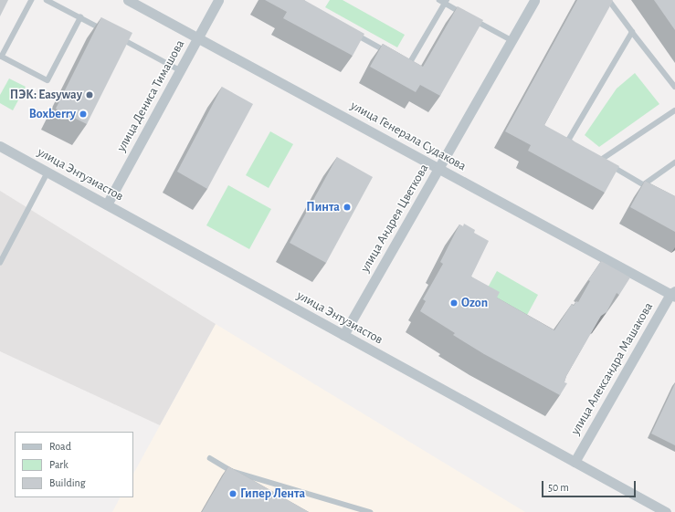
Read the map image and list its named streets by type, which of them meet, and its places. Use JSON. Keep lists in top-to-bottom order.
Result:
{
  "streets": {
    "street": [
      "улица Дениса Тимашова",
      "улица Генерала Судакова",
      "улица Энтузиастов",
      "улица Андрея Цветкова",
      "улица Александра Машакова"
    ]
  },
  "crossings": [
    ["улица Дениса Тимашова", "улица Генерала Судакова"],
    ["улица Дениса Тимашова", "улица Энтузиастов"],
    ["улица Генерала Судакова", "улица Андрея Цветкова"],
    ["улица Генерала Судакова", "улица Александра Машакова"],
    ["улица Энтузиастов", "улица Андрея Цветкова"],
    ["улица Энтузиастов", "улица Александра Машакова"]
  ],
  "places": [
    "ПЭК: Easyway",
    "Boxberry",
    "Пинта",
    "Ozon",
    "Гипер Лента"
  ],
  "legend": ["Road", "Park", "Building"],
  "scale_bar": "50 m"
}
